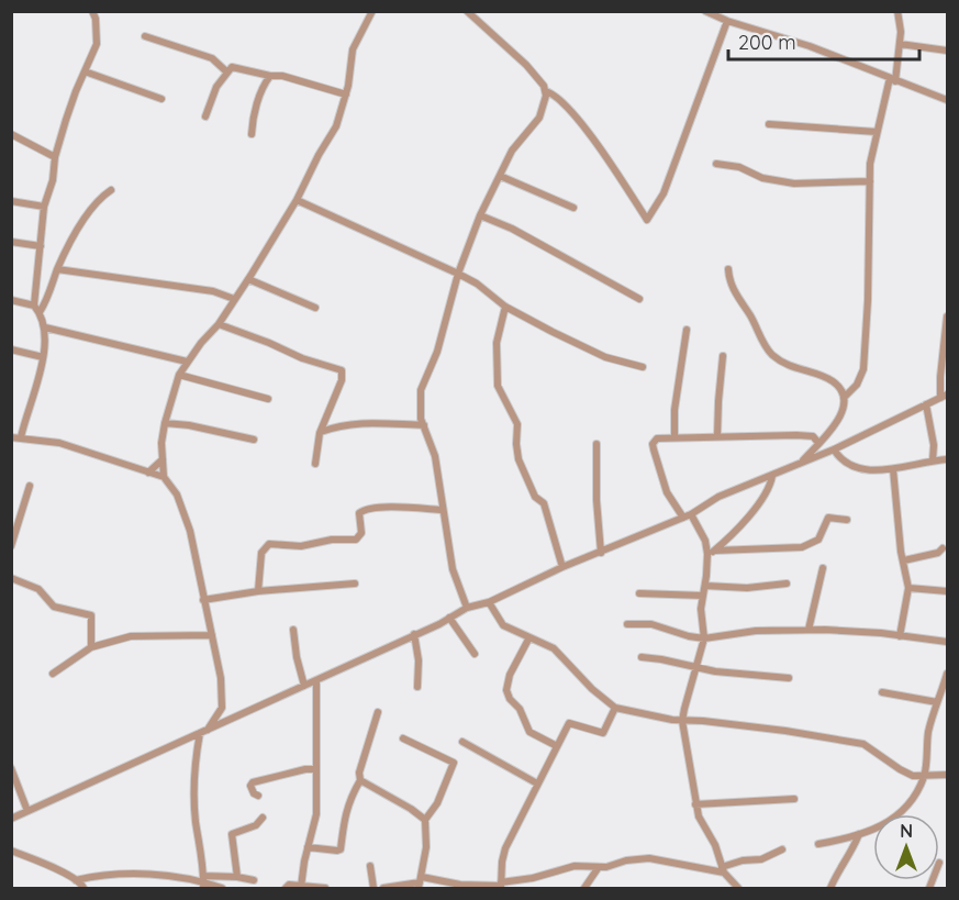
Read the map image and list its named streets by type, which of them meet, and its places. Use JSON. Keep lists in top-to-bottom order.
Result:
{
  "scale_bar": "200 m",
  "north": "top"
}
